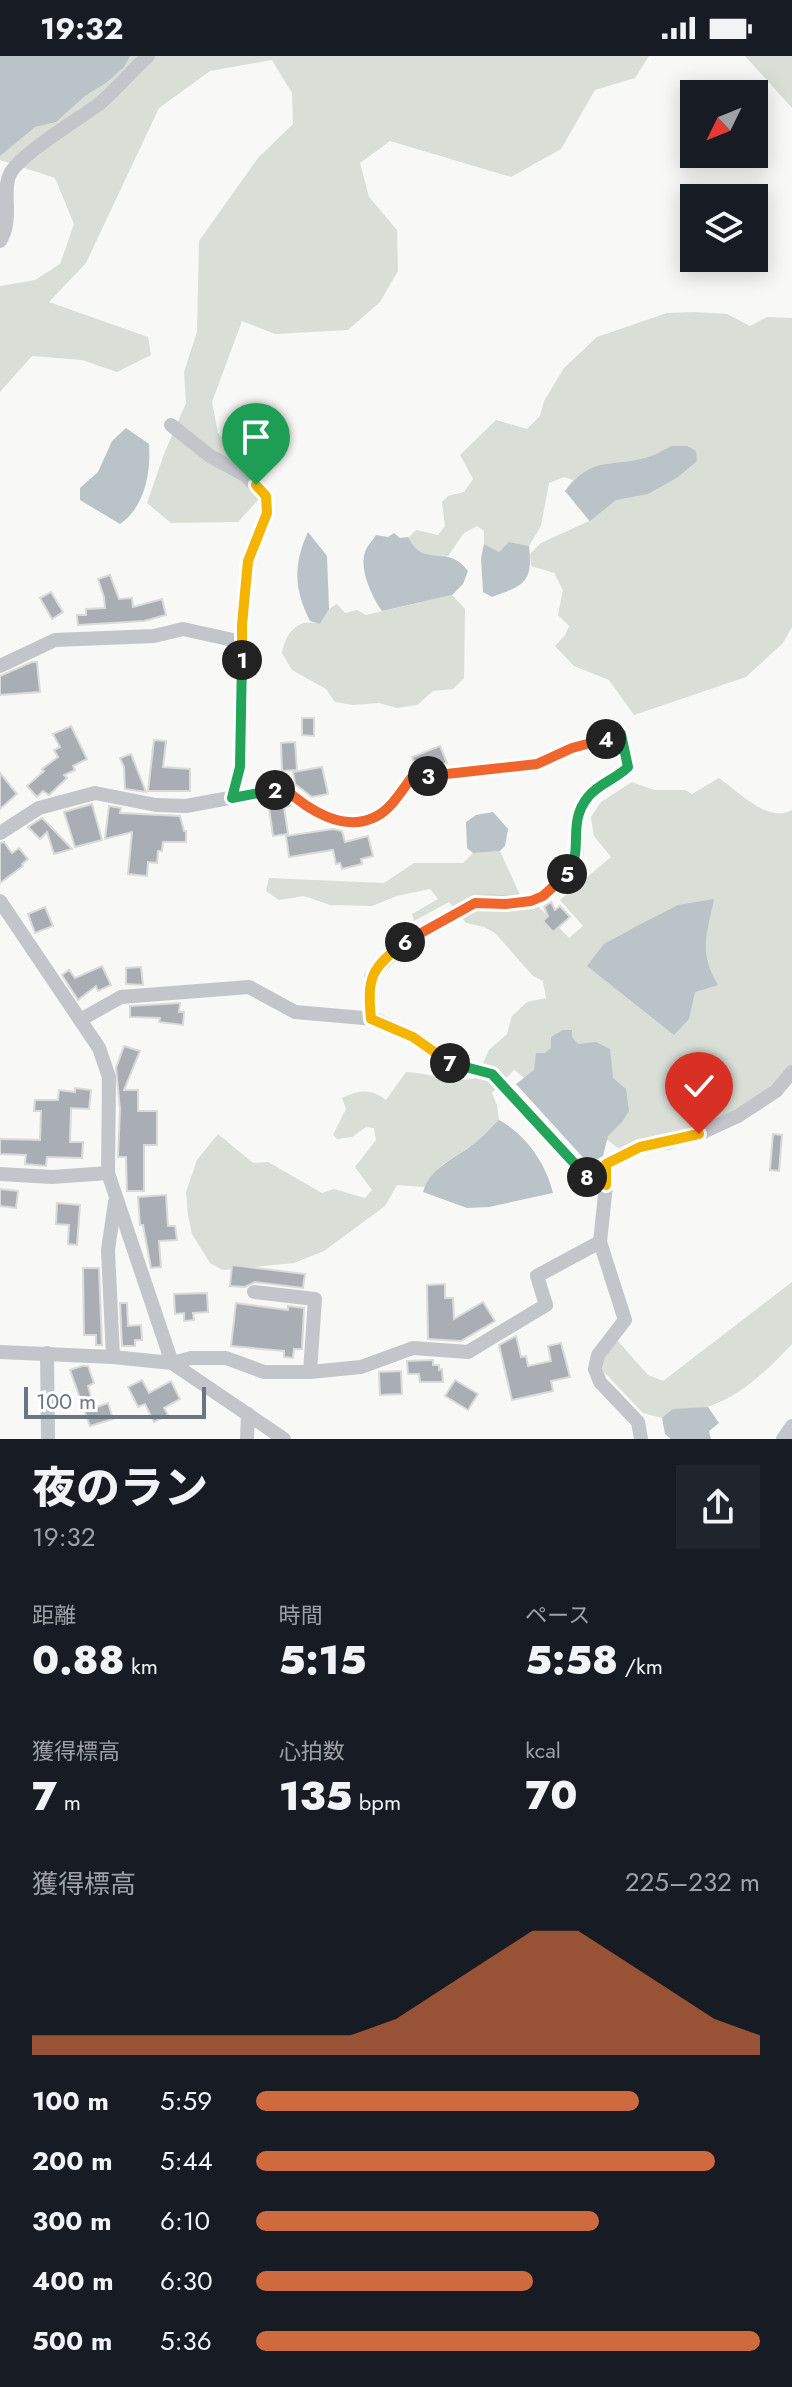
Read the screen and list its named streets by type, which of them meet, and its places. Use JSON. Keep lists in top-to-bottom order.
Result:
{
  "scale_bar": "100 m",
  "north": "bottom left",
  "page": {
    "status": "19:32",
    "pins": [
      "1",
      "4",
      "3",
      "2",
      "5",
      "6",
      "7",
      "8"
    ],
    "scale": "100 m",
    "heading": ["夜のラン", "19:32"],
    "stats": [
      ["距離", "0.88 km"],
      ["時間", "5:15"],
      ["ペース", "5:58 /km"],
      ["獲得標高", "7 m"],
      ["心拍数", "135 bpm"],
      ["kcal", "70"]
    ],
    "chart": ["獲得標高", "225–232 m"],
    "list": [
      {
        "name": "100 m",
        "note": "5:59"
      },
      {
        "name": "200 m",
        "note": "5:44"
      },
      {
        "name": "300 m",
        "note": "6:10"
      },
      {
        "name": "400 m",
        "note": "6:30"
      },
      {
        "name": "500 m",
        "note": "5:36"
      }
    ]
  }
}
